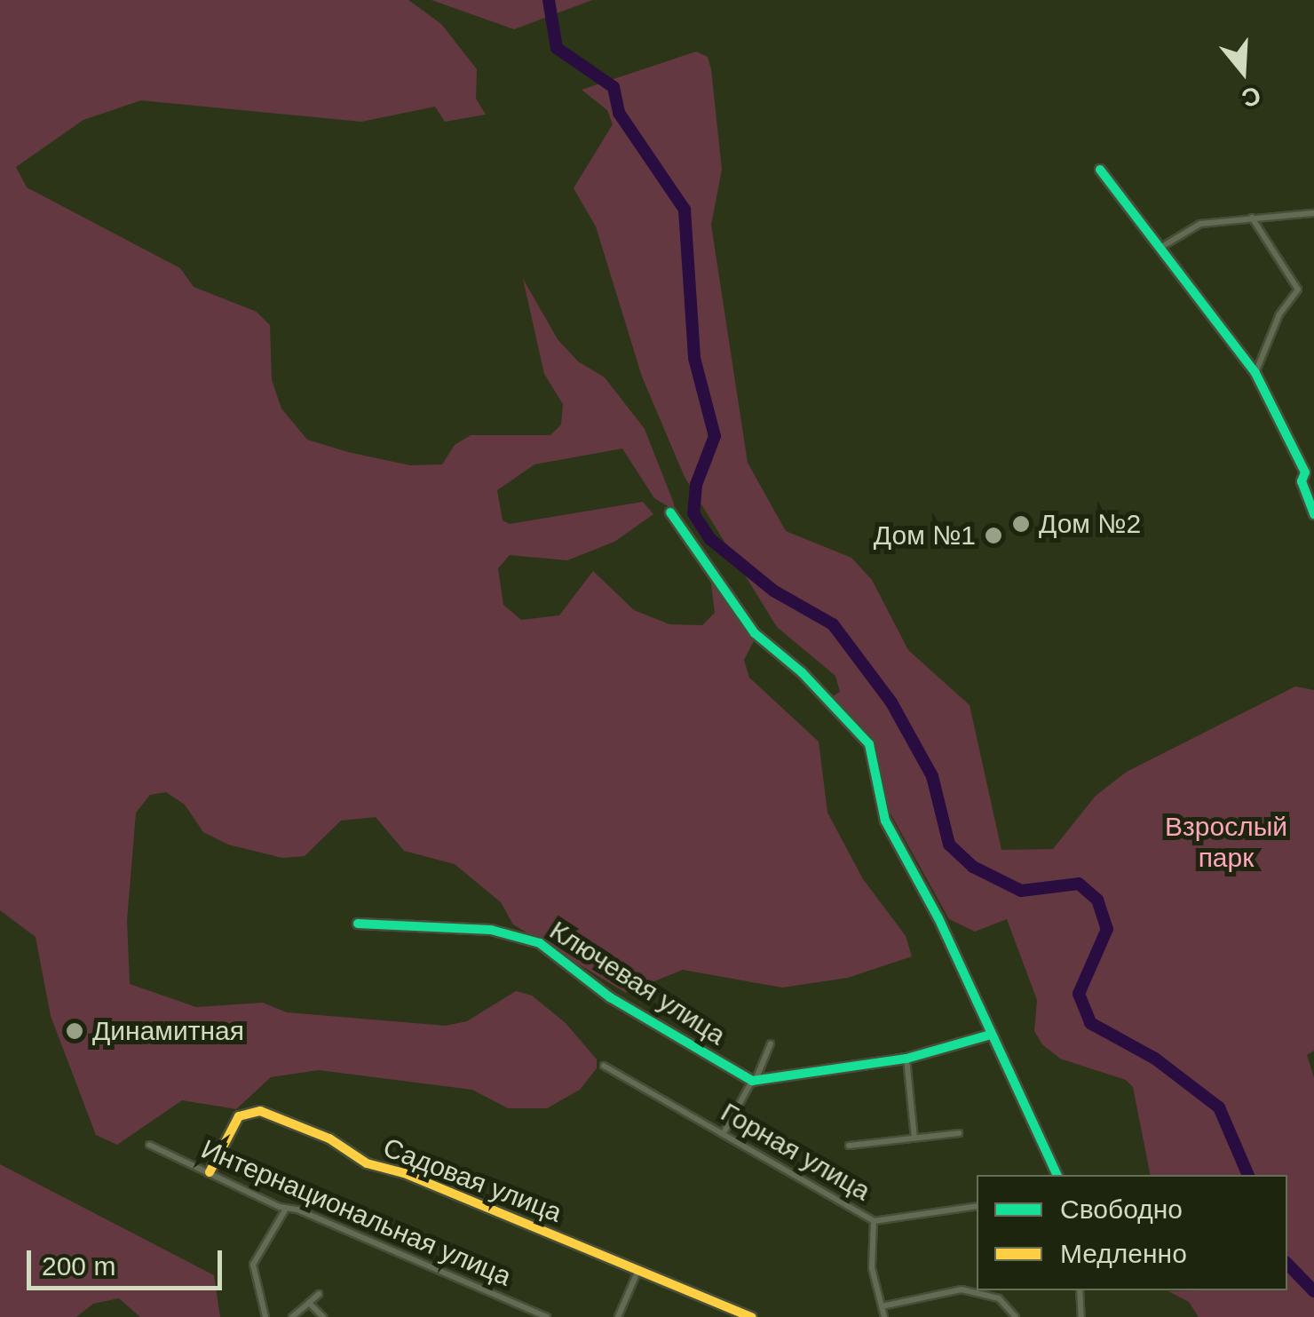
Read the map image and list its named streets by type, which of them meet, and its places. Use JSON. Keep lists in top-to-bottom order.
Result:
{
  "streets": {
    "street": [
      "Ключевая улица",
      "Горная улица",
      "Садовая улица",
      "Интернациональная улица"
    ]
  },
  "crossings": [
    ["Садовая улица", "Интернациональная улица"]
  ],
  "parks": ["Взрослый парк"],
  "places": ["Дом №2", "Дом №1", "Динамитная"],
  "legend": ["Свободно", "Медленно"],
  "scale_bar": "200 m",
  "north": "bottom"
}
